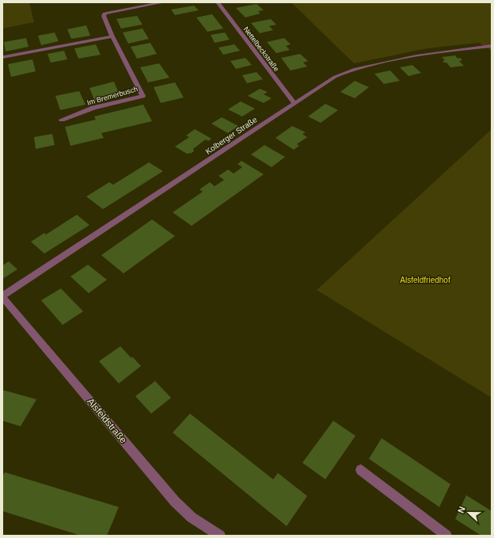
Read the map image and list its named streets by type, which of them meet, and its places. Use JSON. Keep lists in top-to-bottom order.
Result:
{
  "streets": {
    "street": [
      "Nettelbeckstraße",
      "Im Bremerbusch",
      "Kolberger Straße",
      "Alsfeldstraße"
    ]
  },
  "crossings": [
    ["Nettelbeckstraße", "Kolberger Straße"],
    ["Kolberger Straße", "Alsfeldstraße"]
  ],
  "parks": ["Alsfeldfriedhof"],
  "north": "left"
}
